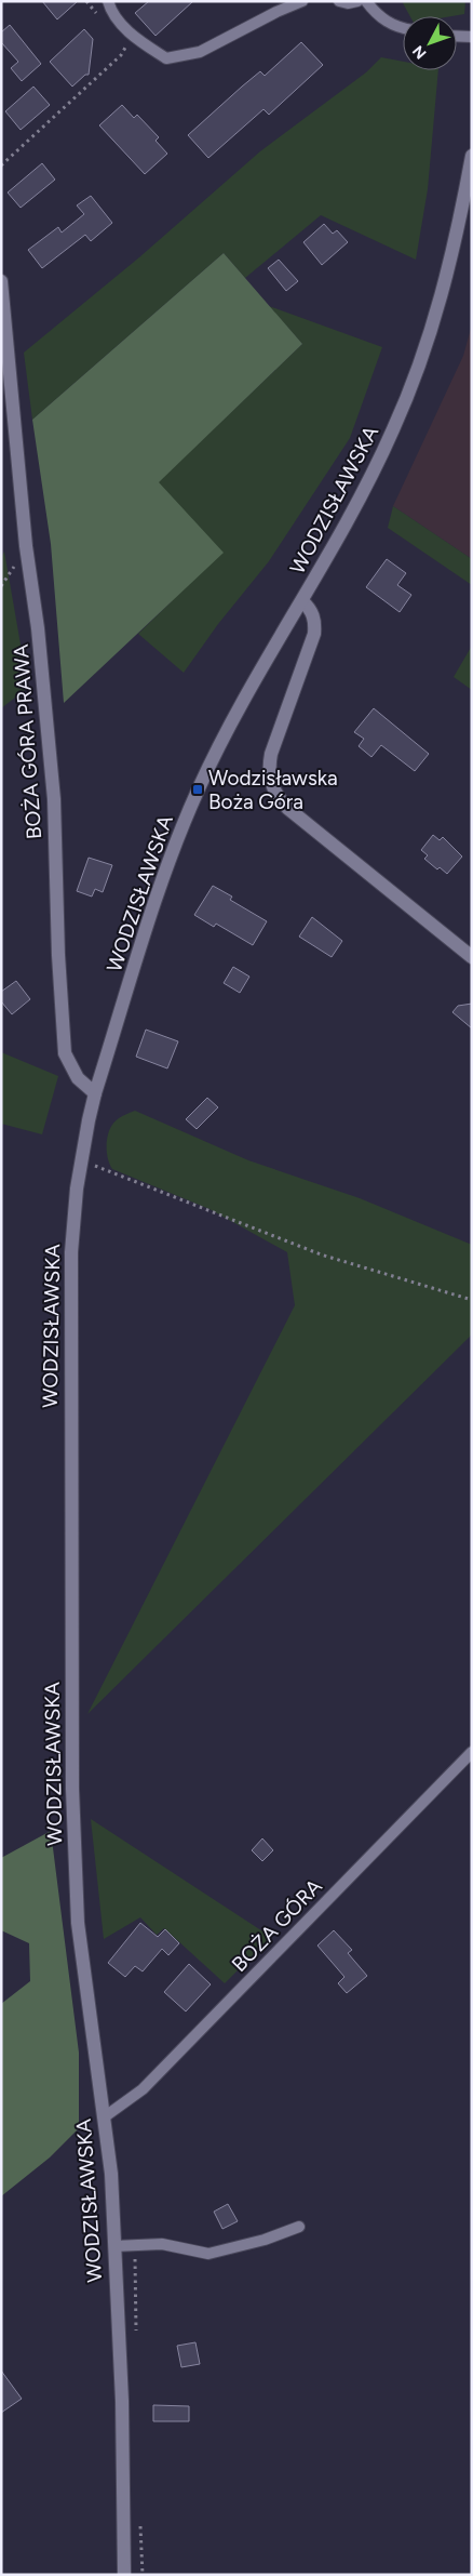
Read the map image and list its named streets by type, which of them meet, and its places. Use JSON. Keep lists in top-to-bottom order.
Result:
{
  "streets": {
    "main road": ["WODZISŁAWSKA", "BOŻA GÓRA PRAWA"],
    "lane": ["BOŻA GÓRA"]
  },
  "crossings": [
    ["WODZISŁAWSKA", "BOŻA GÓRA PRAWA"],
    ["WODZISŁAWSKA", "BOŻA GÓRA"]
  ],
  "places": {
    "transit": ["Wodzisławska Boża Góra"]
  },
  "north": "bottom left"
}
